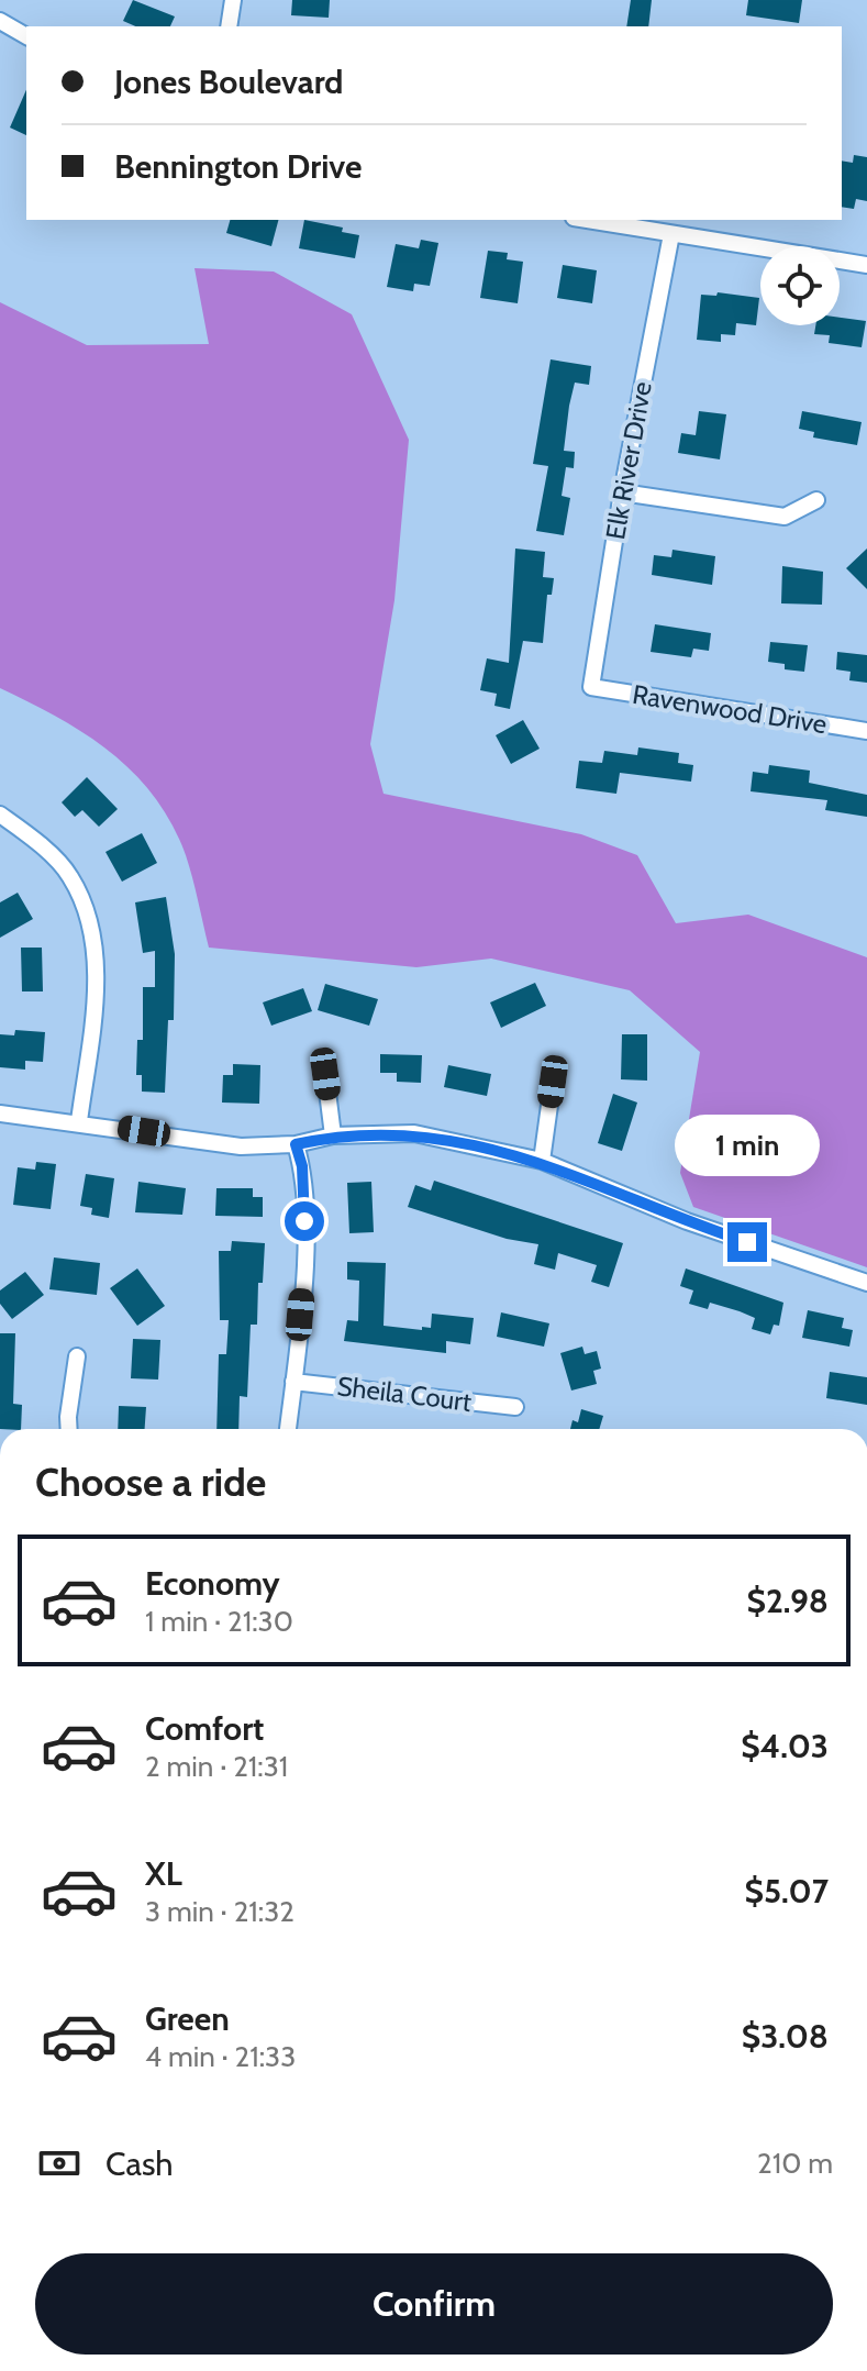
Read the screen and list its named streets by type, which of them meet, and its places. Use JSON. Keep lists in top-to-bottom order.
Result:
{
  "streets": {
    "street": ["Elk River Drive", "Ravenwood Drive", "Sheila Court"]
  },
  "crossings": [
    ["Elk River Drive", "Ravenwood Drive"]
  ],
  "page": {
    "banner": ["Jones Boulevard", "Bennington Drive"],
    "bubble": "1 min",
    "heading": "Choose a ride",
    "list": [
      {
        "name": "Economy",
        "note": "1 min · 21:30",
        "value": "$2.98"
      },
      {
        "name": "Comfort",
        "note": "2 min · 21:31",
        "value": "$4.03"
      },
      {
        "name": "XL",
        "note": "3 min · 21:32",
        "value": "$5.07"
      },
      {
        "name": "Green",
        "note": "4 min · 21:33",
        "value": "$3.08"
      }
    ],
    "pay": ["Cash", "210 m"],
    "buttons": "Confirm"
  }
}
